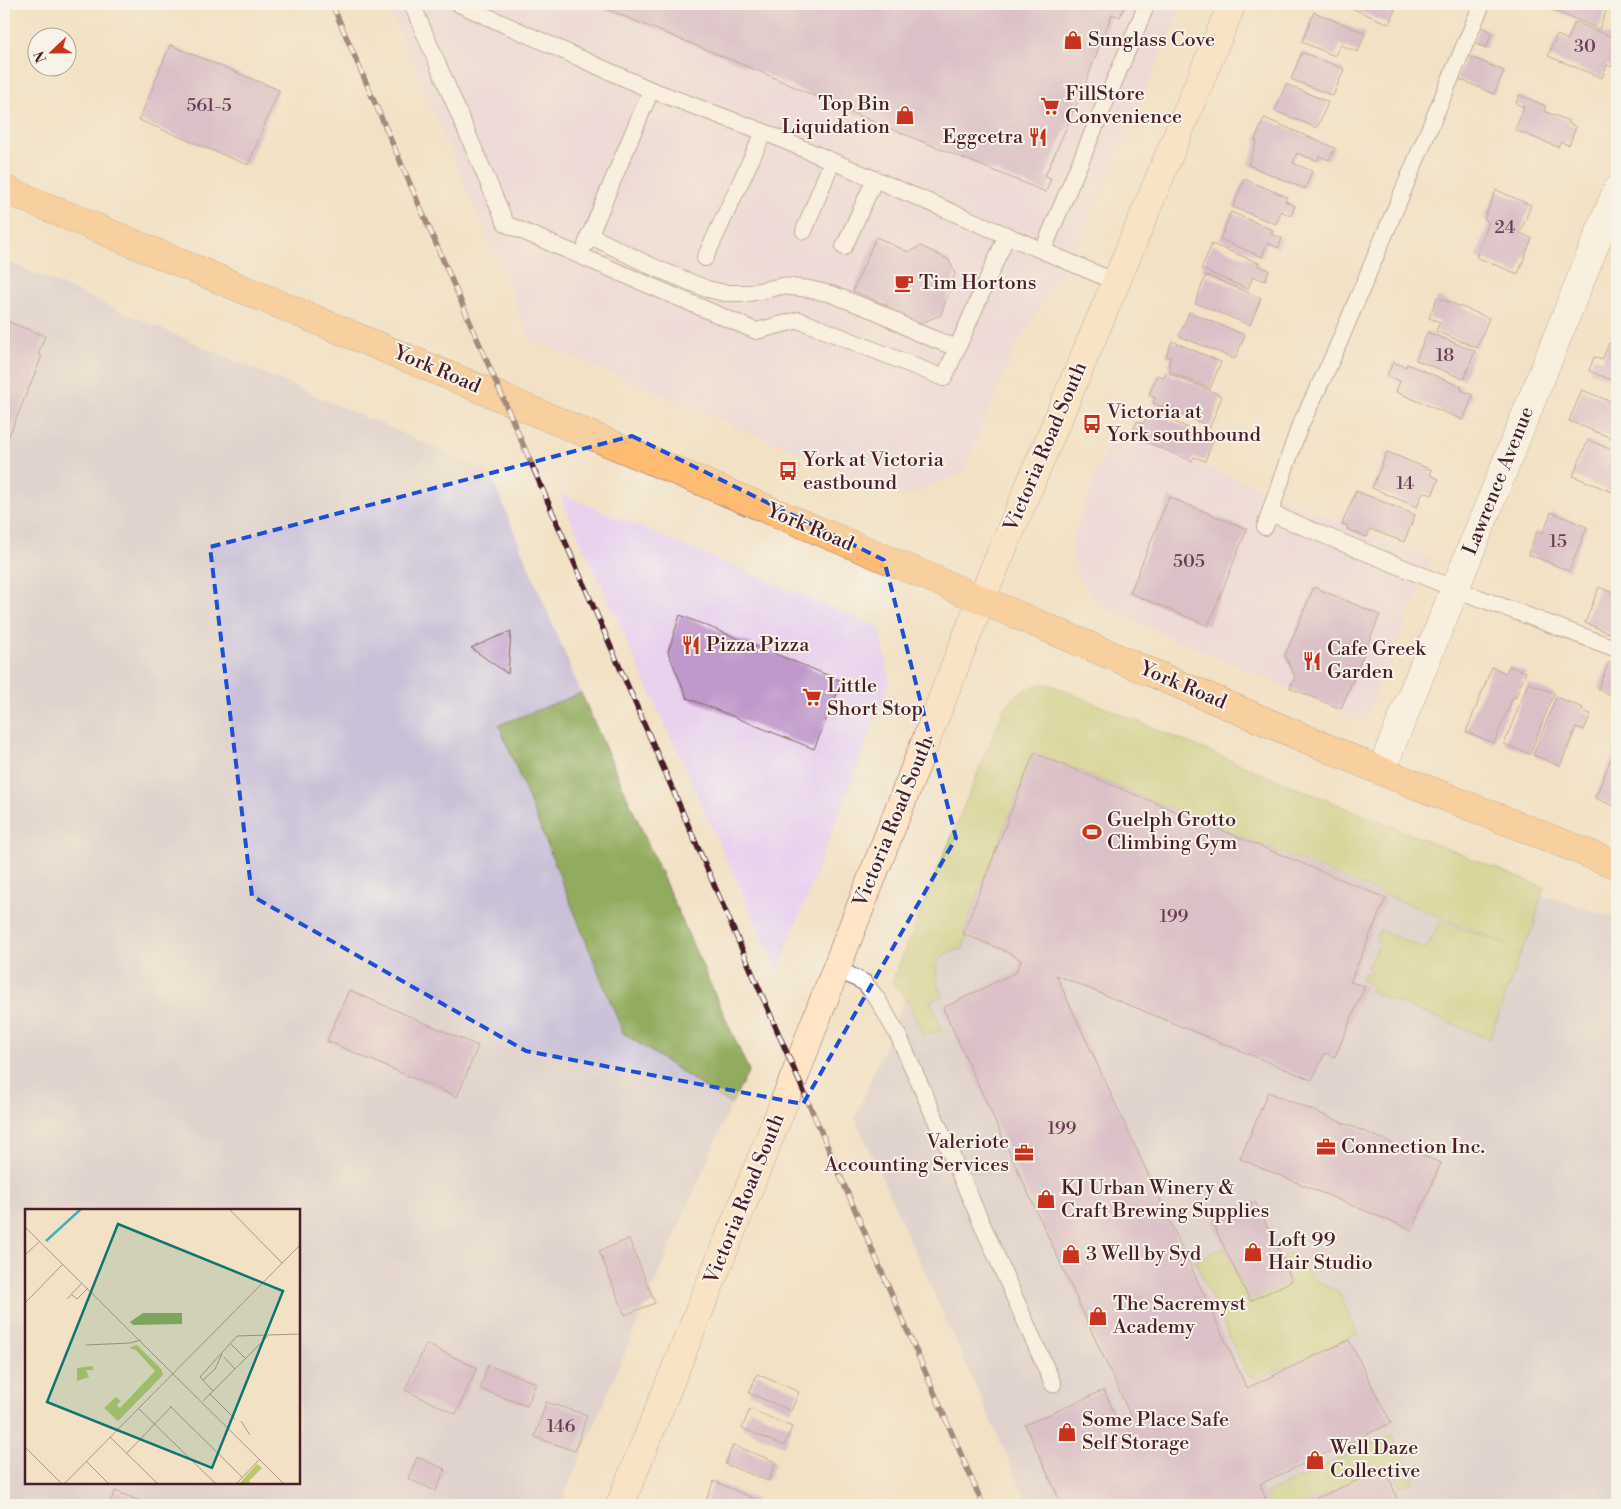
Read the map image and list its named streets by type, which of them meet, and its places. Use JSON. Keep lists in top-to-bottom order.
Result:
{
  "streets": {
    "main road": ["York Road", "Victoria Road South"],
    "street": ["Lawrence Avenue"]
  },
  "crossings": [
    ["York Road", "Victoria Road South"],
    ["York Road", "Lawrence Avenue"]
  ],
  "places": {
    "shop": [
      "Sunglass Cove",
      "Top Bin Liquidation",
      "KJ Urban Winery & Craft Brewing Supplies",
      "Loft 99 Hair Studio",
      "3 Well by Syd",
      "The Sacremyst Academy",
      "Some Place Safe Self Storage",
      "Well Daze Collective"
    ],
    "supermarket": ["FillStore Convenience", "Little Short Stop"],
    "restaurant": ["Eggcetra", "Pizza Pizza", "Cafe Greek Garden"],
    "cafe": ["Tim Hortons"],
    "bus stop": ["Victoria at York southbound", "York at Victoria eastbound"],
    "sports": ["Guelph Grotto Climbing Gym"],
    "office": ["Connection Inc.", "Valeriote Accounting Services"]
  },
  "house_numbers": [
    "30",
    "561-5",
    "24",
    "18",
    "14",
    "15",
    "505",
    "199",
    "199",
    "146"
  ],
  "north": "left"
}
